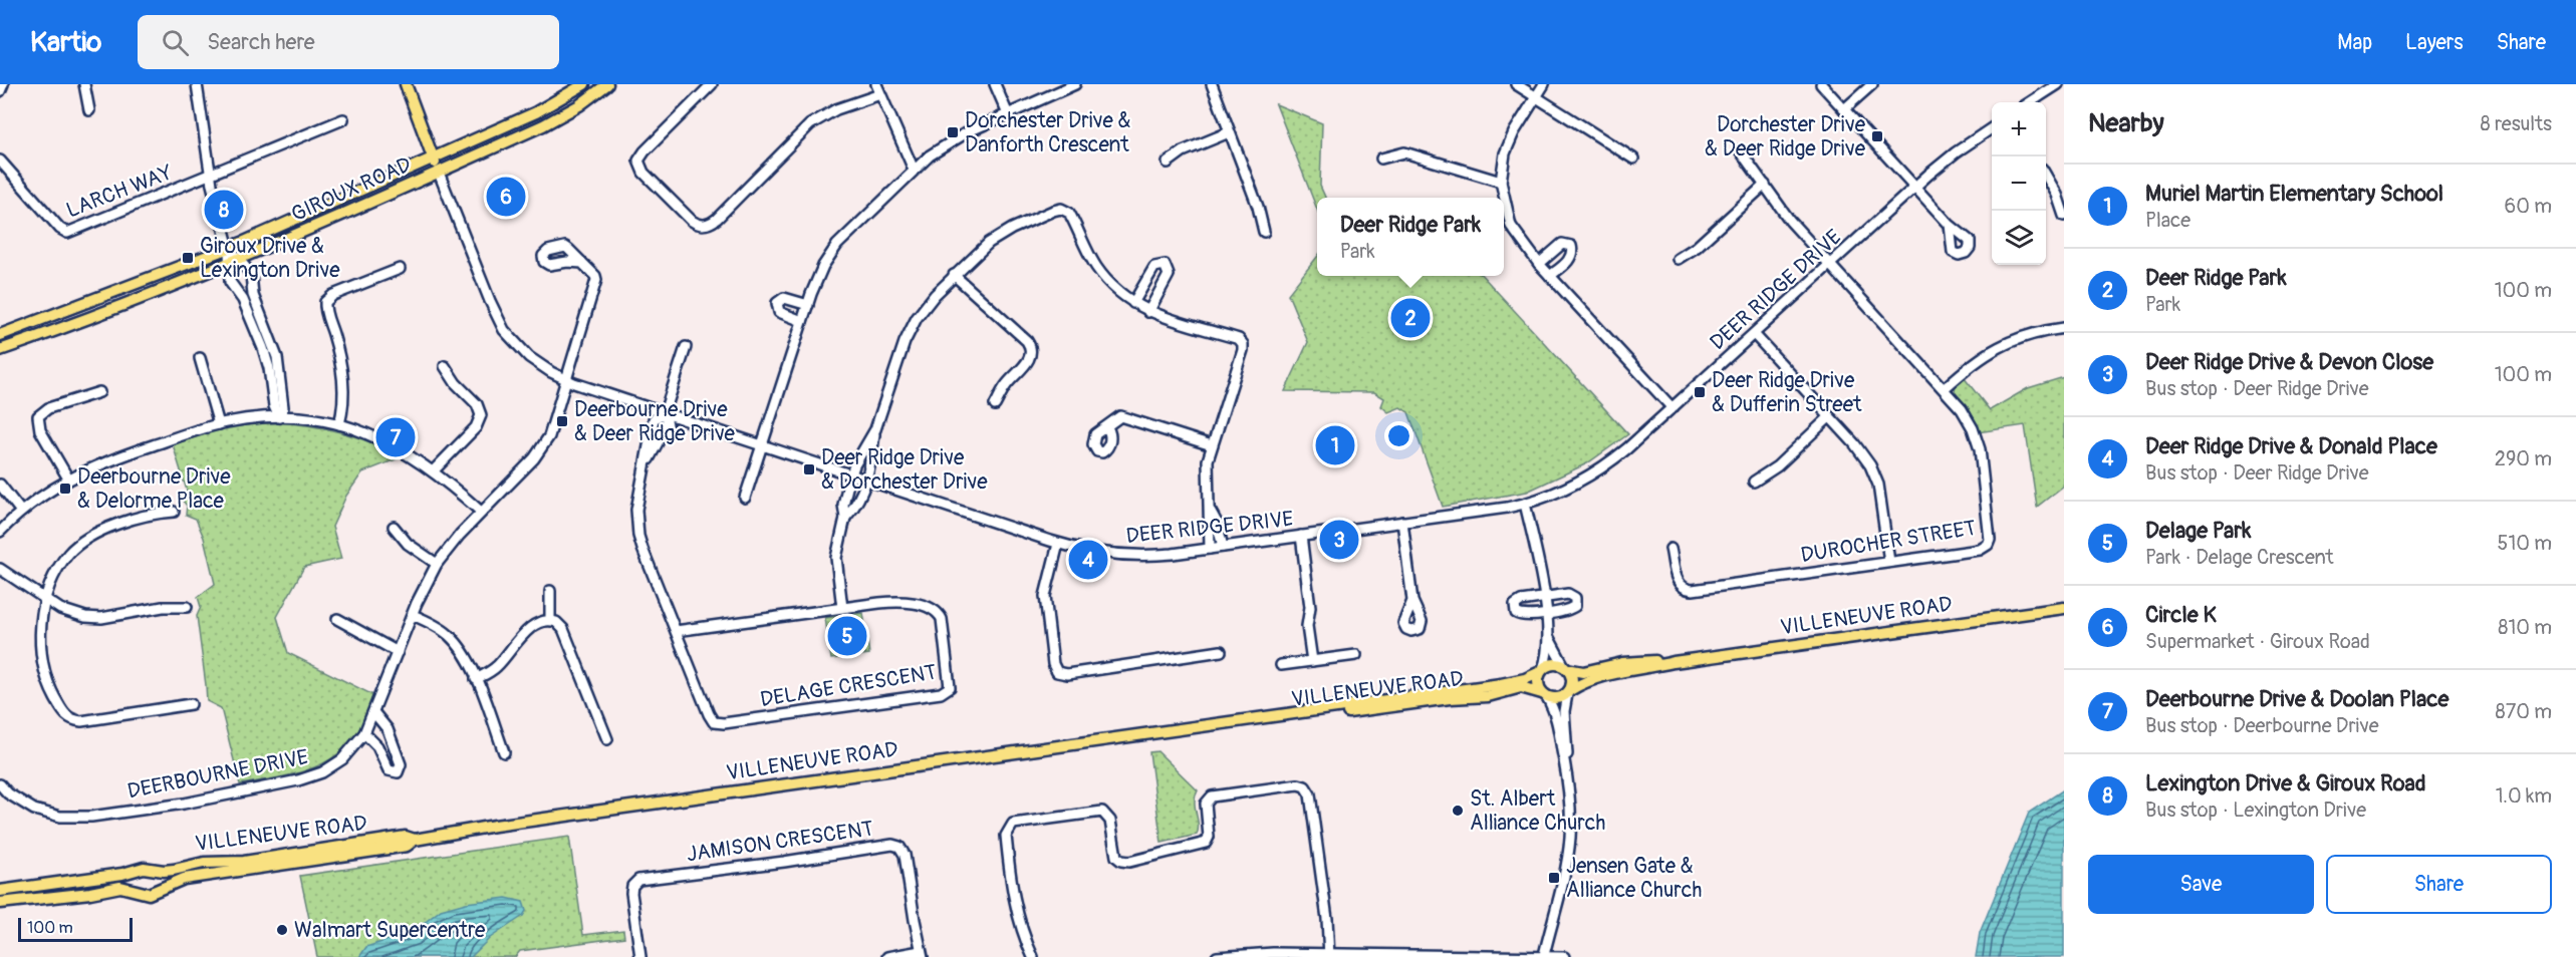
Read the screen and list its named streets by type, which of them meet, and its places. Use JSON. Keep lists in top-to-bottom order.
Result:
{
  "streets": {
    "main road": ["GIROUX ROAD", "VILLENEUVE ROAD"],
    "street": [
      "LARCH WAY",
      "DEER RIDGE DRIVE",
      "DUROCHER STREET",
      "DELAGE CRESCENT",
      "DEERBOURNE DRIVE",
      "JAMISON CRESCENT"
    ]
  },
  "crossings": [
    ["GIROUX ROAD", "DEER RIDGE DRIVE"],
    ["DEER RIDGE DRIVE", "DUROCHER STREET"],
    ["DEER RIDGE DRIVE", "DELAGE CRESCENT"],
    ["DEER RIDGE DRIVE", "DEERBOURNE DRIVE"]
  ],
  "places": {
    "transit": [
      "Dorchester Drive & Danforth Crescent",
      "Dorchester Drive & Deer Ridge Drive",
      "Giroux Drive & Lexington Drive",
      "Deer Ridge Drive & Dufferin Street",
      "Deerbourne Drive & Deer Ridge Drive",
      "Deer Ridge Drive & Dorchester Drive",
      "Deerbourne Drive & Delorme Place",
      "Jensen Gate & Alliance Church"
    ],
    "other": ["St. Albert Alliance Church", "Walmart Supercentre"]
  },
  "scale_bar": "100 m",
  "page": {
    "header": "Kartio",
    "search": "Search here",
    "nav": ["Map", "Layers", "Share"],
    "heading": ["Nearby", "8 results"],
    "map_buttons": ["+", "−"],
    "list": [
      {
        "mark": "1",
        "name": "Muriel Martin Elementary School",
        "note": "Place",
        "value": "60 m"
      },
      {
        "mark": "2",
        "name": "Deer Ridge Park",
        "note": "Park",
        "value": "100 m"
      },
      {
        "mark": "3",
        "name": "Deer Ridge Drive & Devon Close",
        "note": "Bus stop · Deer Ridge Drive",
        "value": "100 m"
      },
      {
        "mark": "4",
        "name": "Deer Ridge Drive & Donald Place",
        "note": "Bus stop · Deer Ridge Drive",
        "value": "290 m"
      },
      {
        "mark": "5",
        "name": "Delage Park",
        "note": "Park · Delage Crescent",
        "value": "510 m"
      },
      {
        "mark": "6",
        "name": "Circle K",
        "note": "Supermarket · Giroux Road",
        "value": "810 m"
      },
      {
        "mark": "7",
        "name": "Deerbourne Drive & Doolan Place",
        "note": "Bus stop · Deerbourne Drive",
        "value": "870 m"
      },
      {
        "mark": "8",
        "name": "Lexington Drive & Giroux Road",
        "note": "Bus stop · Lexington Drive",
        "value": "1.0 km"
      }
    ],
    "pins": [
      "6",
      "8",
      "2",
      "7",
      "1",
      "3",
      "4",
      "5"
    ],
    "popup": ["Deer Ridge Park", "Park"],
    "buttons": ["Save", "Share"],
    "scale": "100 m"
  }
}
